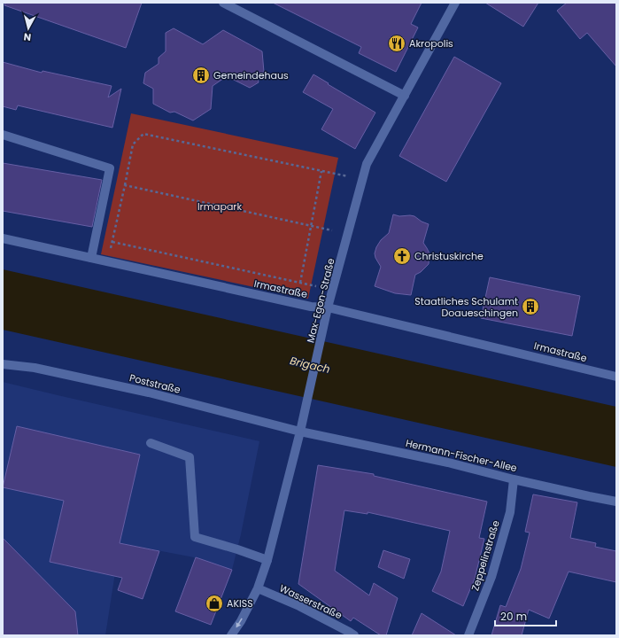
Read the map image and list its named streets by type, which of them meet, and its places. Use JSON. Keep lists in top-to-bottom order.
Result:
{
  "streets": {
    "street": [
      "Irmastraße",
      "Max-Egon-Straße",
      "Poststraße",
      "Hermann-Fischer-Allee",
      "Zeppelinstraße",
      "Wasserstraße"
    ]
  },
  "crossings": [
    ["Irmastraße", "Max-Egon-Straße"],
    ["Max-Egon-Straße", "Poststraße"],
    ["Max-Egon-Straße", "Hermann-Fischer-Allee"],
    ["Max-Egon-Straße", "Wasserstraße"],
    ["Poststraße", "Hermann-Fischer-Allee"],
    ["Hermann-Fischer-Allee", "Zeppelinstraße"]
  ],
  "water": ["Brigach"],
  "parks": ["Irmapark"],
  "places": {
    "restaurant": ["Akropolis"],
    "building": ["Gemeindehaus", "Staatliches Schulamt Doaueschingen"],
    "church": ["Christuskirche"],
    "shop": ["AKISS"]
  },
  "scale_bar": "20 m",
  "north": "bottom"
}
